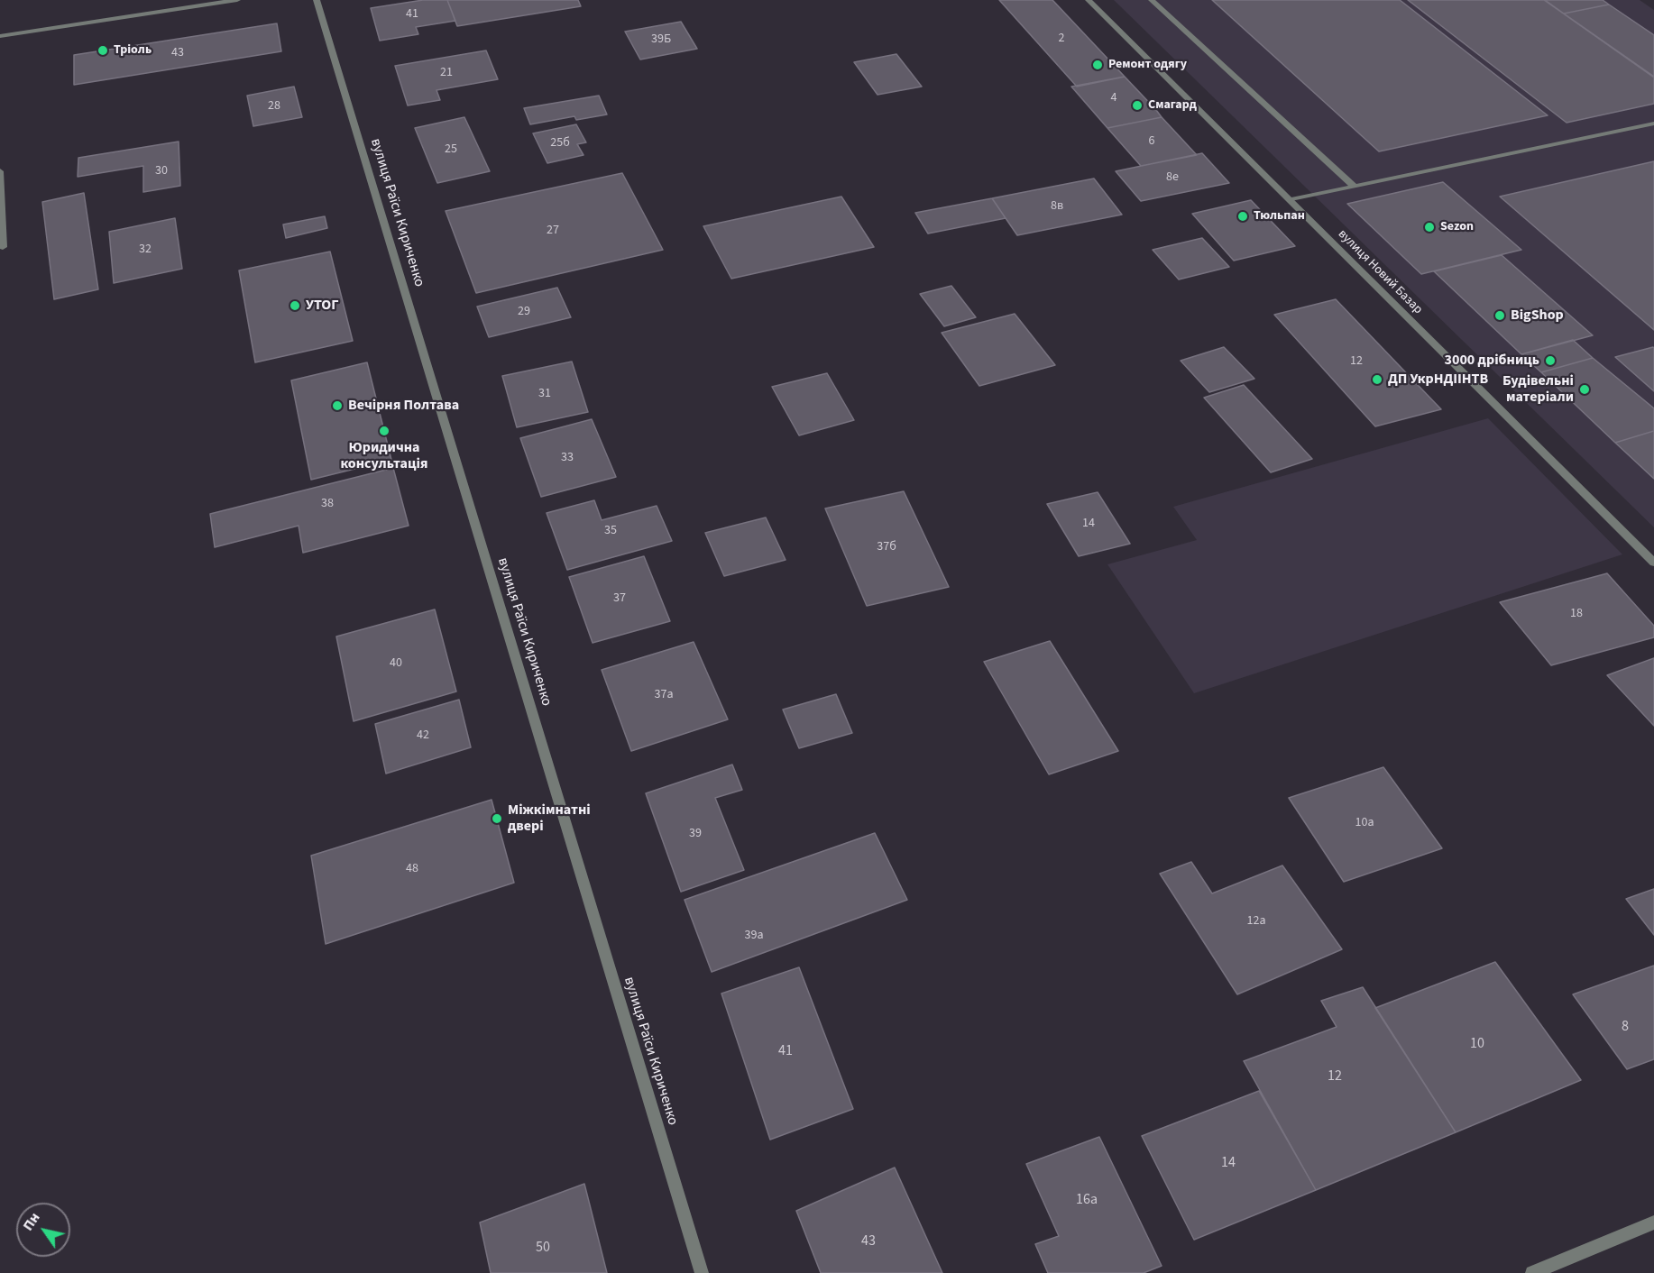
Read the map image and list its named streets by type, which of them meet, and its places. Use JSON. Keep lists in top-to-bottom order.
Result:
{
  "streets": {
    "street": ["вулиця Раїси Кириченко", "вулиця Новий Базар"]
  },
  "places": [
    "Тріоль",
    "Ремонт одягу",
    "Смагард",
    "Тюльпан",
    "Sezon",
    "УТОГ",
    "BigShop",
    "3000 дрібниць",
    "ДП УкрНДІІНТВ",
    "Будівельні матеріали",
    "Вечірня Полтава",
    "Юридична консультація",
    "Міжкімнатні двері"
  ],
  "house_numbers": [
    "41",
    "2",
    "39Б",
    "43",
    "21",
    "4",
    "28",
    "6",
    "25б",
    "25",
    "30",
    "8е",
    "8в",
    "27",
    "32",
    "29",
    "12",
    "31",
    "33",
    "38",
    "14",
    "35",
    "37б",
    "37",
    "18",
    "40",
    "37а",
    "42",
    "10а",
    "39",
    "48",
    "12а",
    "39а",
    "8",
    "10",
    "41",
    "12",
    "14",
    "16а",
    "43",
    "50"
  ],
  "north": "top left"
}
